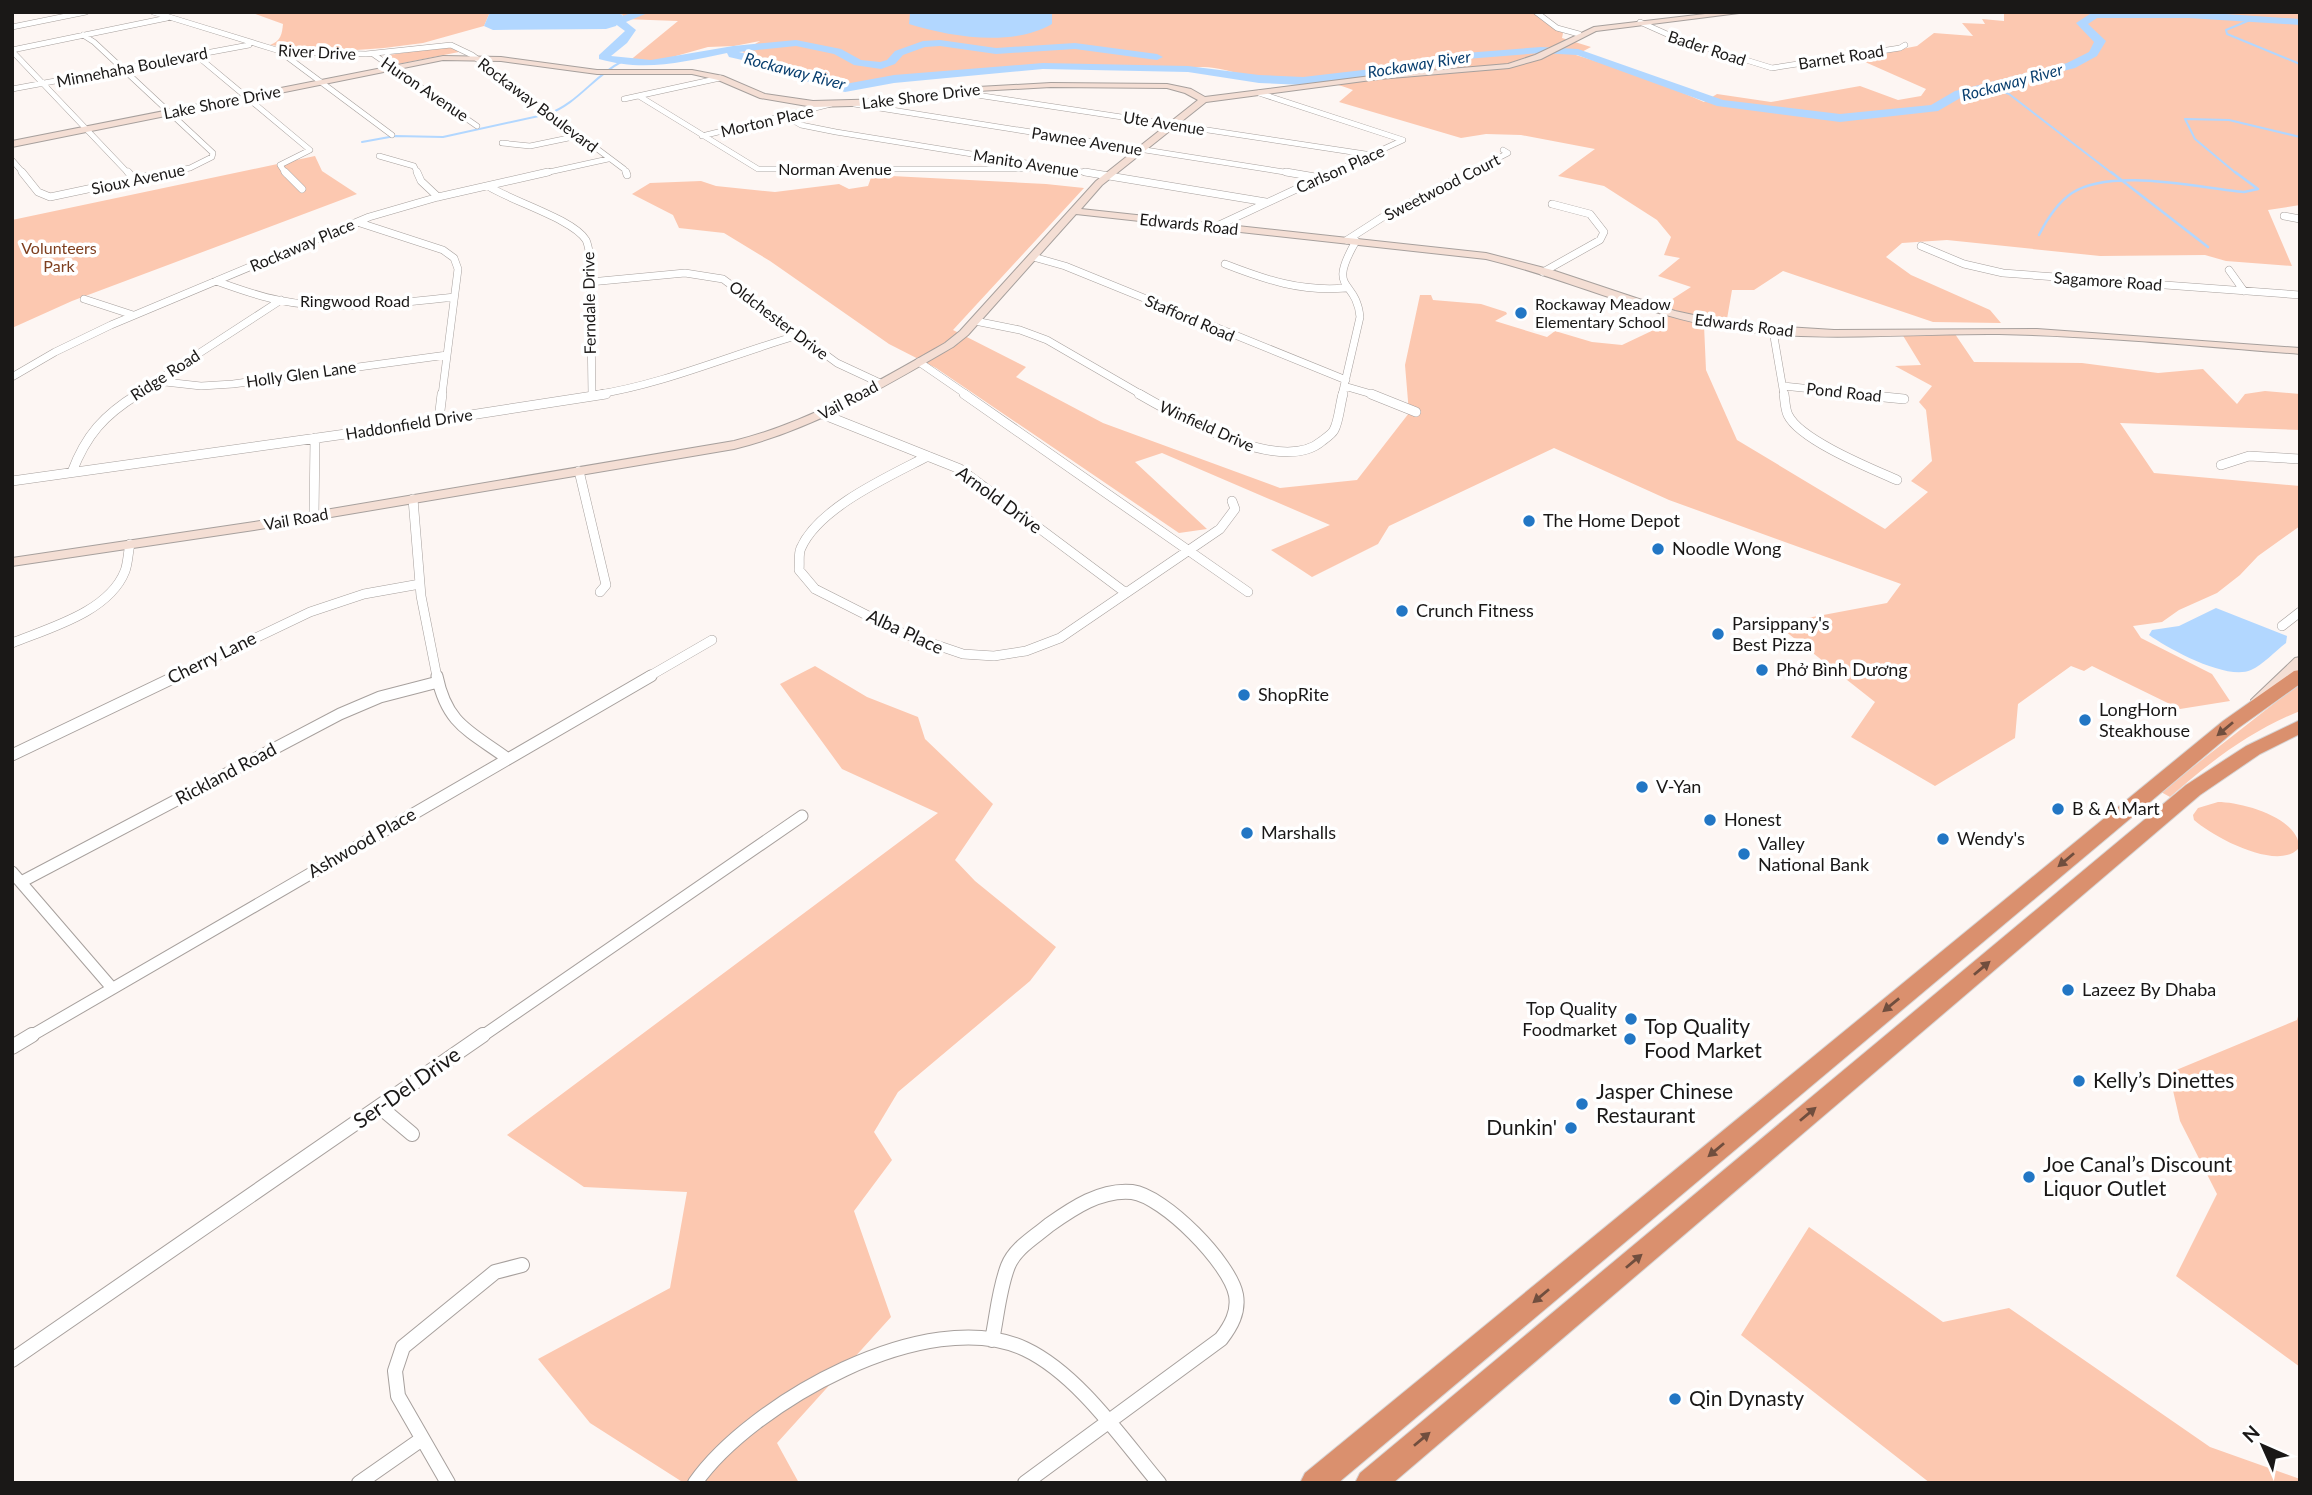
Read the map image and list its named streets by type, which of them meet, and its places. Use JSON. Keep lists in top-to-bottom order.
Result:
{
  "streets": {
    "street": [
      "Bader Road",
      "River Drive",
      "Barnet Road",
      "Minnehaha Boulevard",
      "Huron Avenue",
      "Lake Shore Drive",
      "Rockaway Boulevard",
      "Morton Place",
      "Ute Avenue",
      "Pawnee Avenue",
      "Manito Avenue",
      "Norman Avenue",
      "Carlson Place",
      "Sioux Avenue",
      "Sweetwood Court",
      "Edwards Road",
      "Rockaway Place",
      "Sagamore Road",
      "Ringwood Road",
      "Ferndale Drive",
      "Stafford Road",
      "Oldchester Drive",
      "Holly Glen Lane",
      "Ridge Road",
      "Pond Road",
      "Vail Road",
      "Haddonfield Drive",
      "Winfield Drive",
      "Arnold Drive",
      "Alba Place",
      "Cherry Lane",
      "Rickland Road",
      "Ashwood Place",
      "Ser-Del Drive"
    ]
  },
  "crossings": [
    ["Bader Road", "Barnet Road"],
    ["Bader Road", "Vail Road"],
    ["River Drive", "Minnehaha Boulevard"],
    ["River Drive", "Huron Avenue"],
    ["River Drive", "Rockaway Boulevard"],
    ["Minnehaha Boulevard", "Sioux Avenue"],
    ["Huron Avenue", "Lake Shore Drive"],
    ["Lake Shore Drive", "Rockaway Boulevard"],
    ["Lake Shore Drive", "Morton Place"],
    ["Lake Shore Drive", "Ute Avenue"],
    ["Lake Shore Drive", "Pawnee Avenue"],
    ["Lake Shore Drive", "Sioux Avenue"],
    ["Lake Shore Drive", "Vail Road"],
    ["Rockaway Boulevard", "Rockaway Place"],
    ["Morton Place", "Manito Avenue"],
    ["Morton Place", "Norman Avenue"],
    ["Ute Avenue", "Carlson Place"],
    ["Ute Avenue", "Vail Road"],
    ["Pawnee Avenue", "Carlson Place"],
    ["Pawnee Avenue", "Vail Road"],
    ["Manito Avenue", "Norman Avenue"],
    ["Manito Avenue", "Carlson Place"],
    ["Manito Avenue", "Vail Road"],
    ["Carlson Place", "Edwards Road"],
    ["Carlson Place", "Vail Road"],
    ["Sweetwood Court", "Edwards Road"],
    ["Sweetwood Court", "Winfield Drive"],
    ["Edwards Road", "Vail Road"],
    ["Edwards Road", "Winfield Drive"],
    ["Rockaway Place", "Ringwood Road"],
    ["Rockaway Place", "Ferndale Drive"],
    ["Ringwood Road", "Ridge Road"],
    ["Ferndale Drive", "Oldchester Drive"],
    ["Ferndale Drive", "Haddonfield Drive"],
    ["Stafford Road", "Vail Road"],
    ["Stafford Road", "Winfield Drive"],
    ["Oldchester Drive", "Vail Road"],
    ["Oldchester Drive", "Haddonfield Drive"],
    ["Holly Glen Lane", "Ridge Road"],
    ["Ridge Road", "Haddonfield Drive"],
    ["Vail Road", "Winfield Drive"],
    ["Vail Road", "Arnold Drive"],
    ["Arnold Drive", "Alba Place"]
  ],
  "water": ["Rockaway River"],
  "parks": ["Volunteers Park"],
  "places": [
    "Rockaway Meadow Elementary School",
    "The Home Depot",
    "Noodle Wong",
    "Crunch Fitness",
    "Parsippany's Best Pizza",
    "Phở Bình Dương",
    "ShopRite",
    "LongHorn Steakhouse",
    "V-Yan",
    "B & A Mart",
    "Honest",
    "Marshalls",
    "Wendy's",
    "Valley National Bank",
    "Lazeez By Dhaba",
    "Top Quality Foodmarket",
    "Top Quality Food Market",
    "Kelly’s Dinettes",
    "Jasper Chinese Restaurant",
    "Dunkin'",
    "Joe Canal’s Discount Liquor Outlet",
    "Qin Dynasty"
  ],
  "north": "top left"
}
